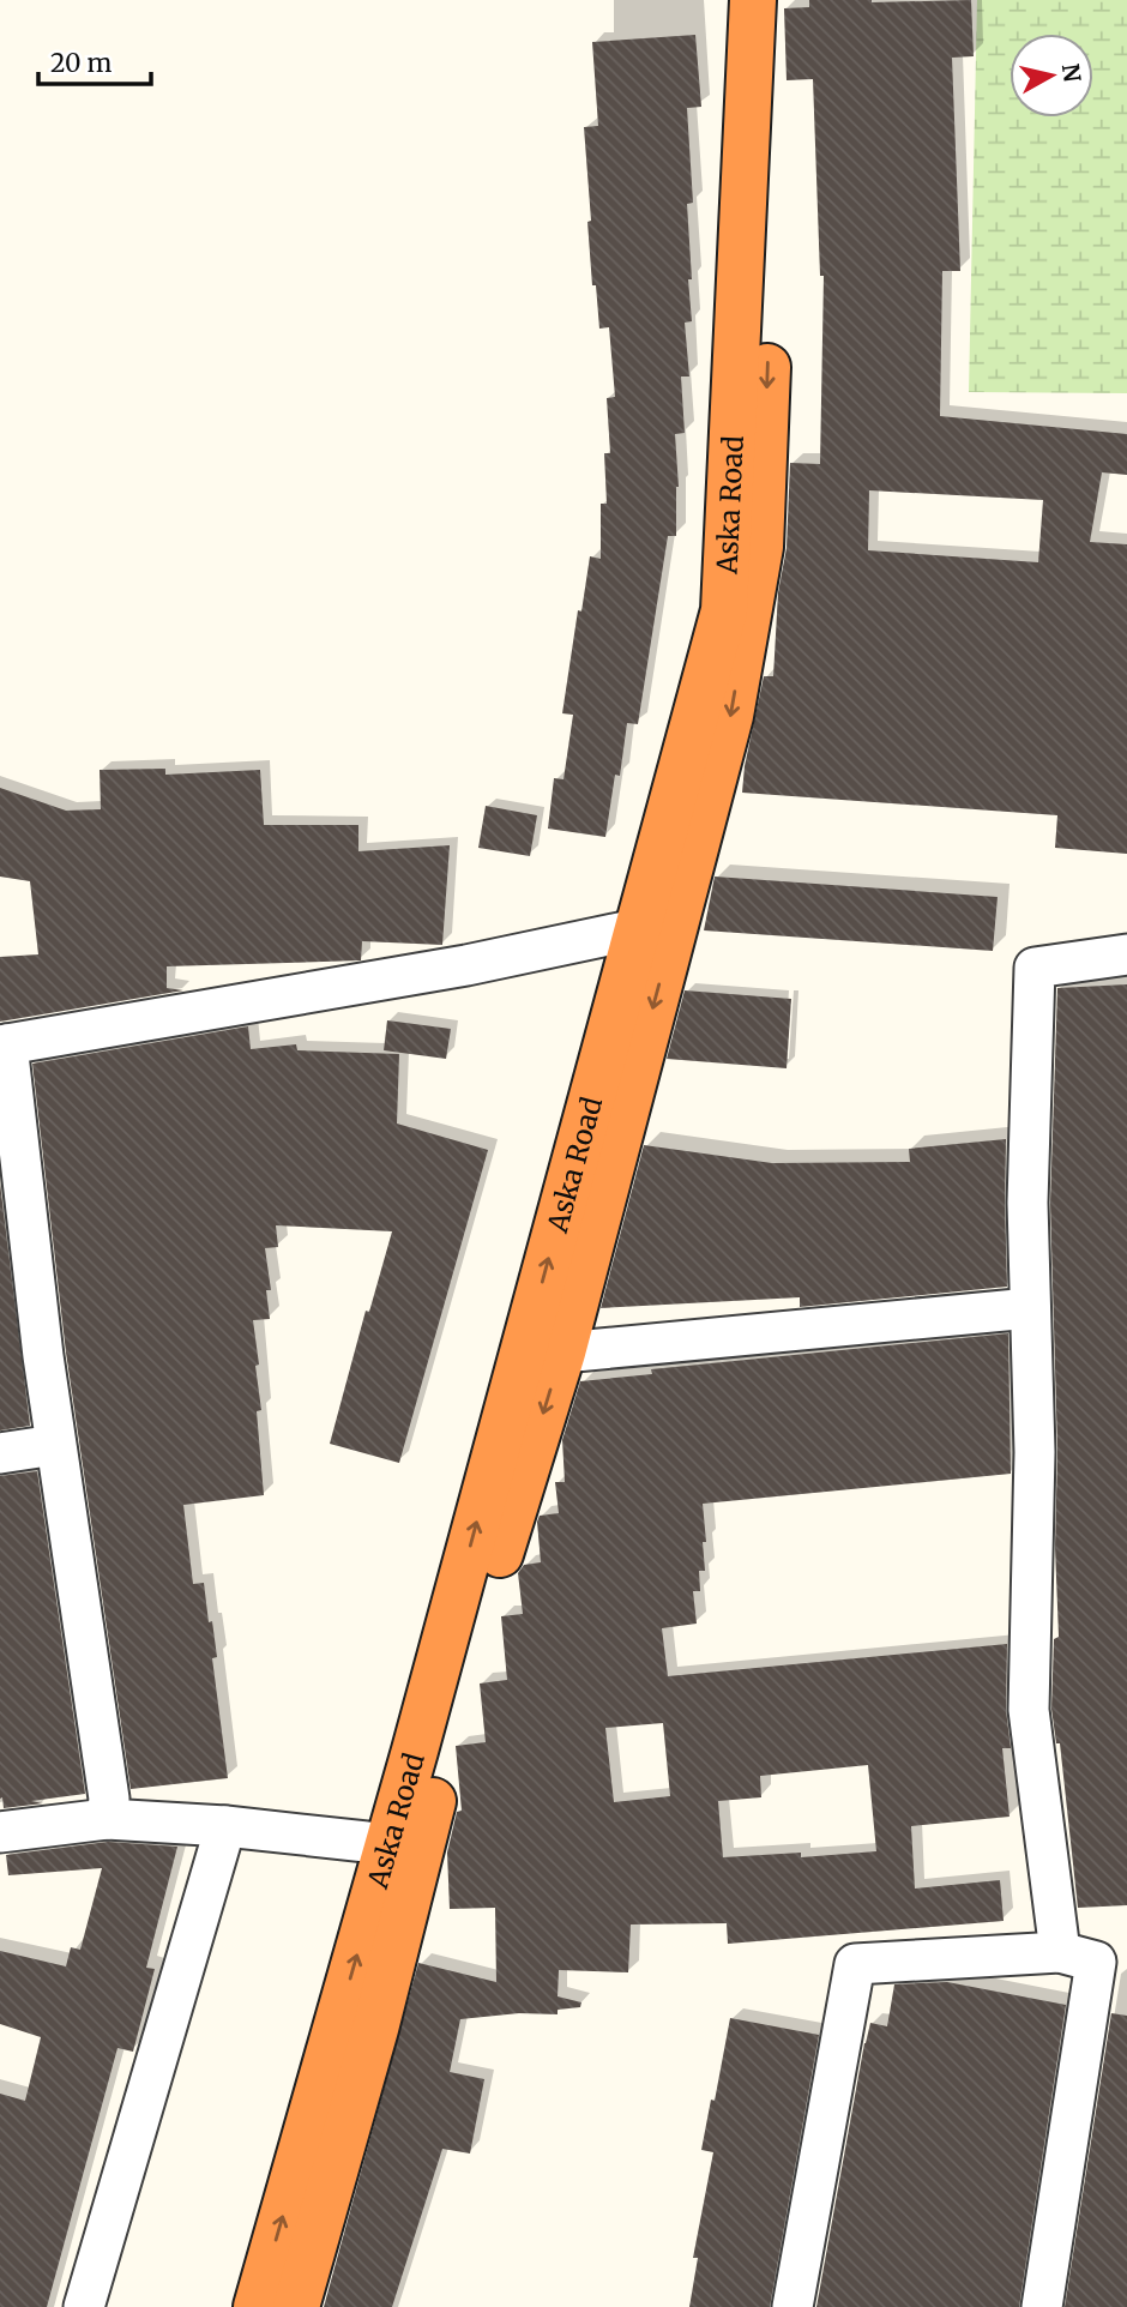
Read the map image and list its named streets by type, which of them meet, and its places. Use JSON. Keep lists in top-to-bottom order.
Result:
{
  "streets": {
    "highway": ["Aska Road"]
  },
  "scale_bar": "20 m",
  "north": "right"
}
